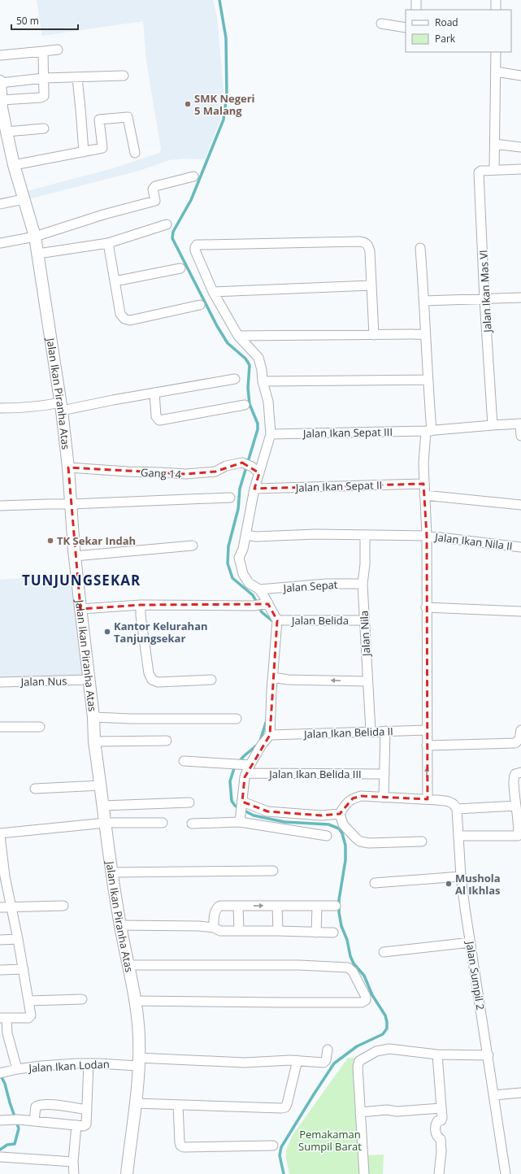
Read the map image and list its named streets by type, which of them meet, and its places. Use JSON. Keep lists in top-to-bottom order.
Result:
{
  "streets": {
    "street": [
      "Jalan Ikan Mas VI",
      "Jalan Ikan Piranha Atas",
      "Jalan Ikan Sepat III",
      "Gang 14",
      "Jalan Ikan Sepat II",
      "Jalan Ikan Nila II",
      "Jalan Sepat",
      "Jalan Belida",
      "Jalan Nila",
      "Jalan Nus",
      "Jalan Ikan Belida II",
      "Jalan Ikan Belida III",
      "Jalan Sumpil 2",
      "Jalan Ikan Lodan"
    ]
  },
  "crossings": [
    ["Jalan Ikan Mas VI", "Jalan Ikan Sepat III"],
    ["Jalan Ikan Piranha Atas", "Gang 14"],
    ["Jalan Ikan Piranha Atas", "Jalan Nus"],
    ["Jalan Ikan Piranha Atas", "Jalan Ikan Lodan"],
    ["Jalan Ikan Nila II", "Jalan Nila"],
    ["Jalan Sepat", "Jalan Nila"],
    ["Jalan Belida", "Jalan Nila"],
    ["Jalan Nila", "Jalan Ikan Belida II"]
  ],
  "districts": ["TUNJUNGSEKAR"],
  "parks": ["Pemakaman Sumpil Barat"],
  "places": [
    "SMK Negeri 5 Malang",
    "TK Sekar Indah",
    "Kantor Kelurahan Tanjungsekar",
    "Mushola Al Ikhlas"
  ],
  "legend": ["Road", "Park"],
  "scale_bar": "50 m"
}
